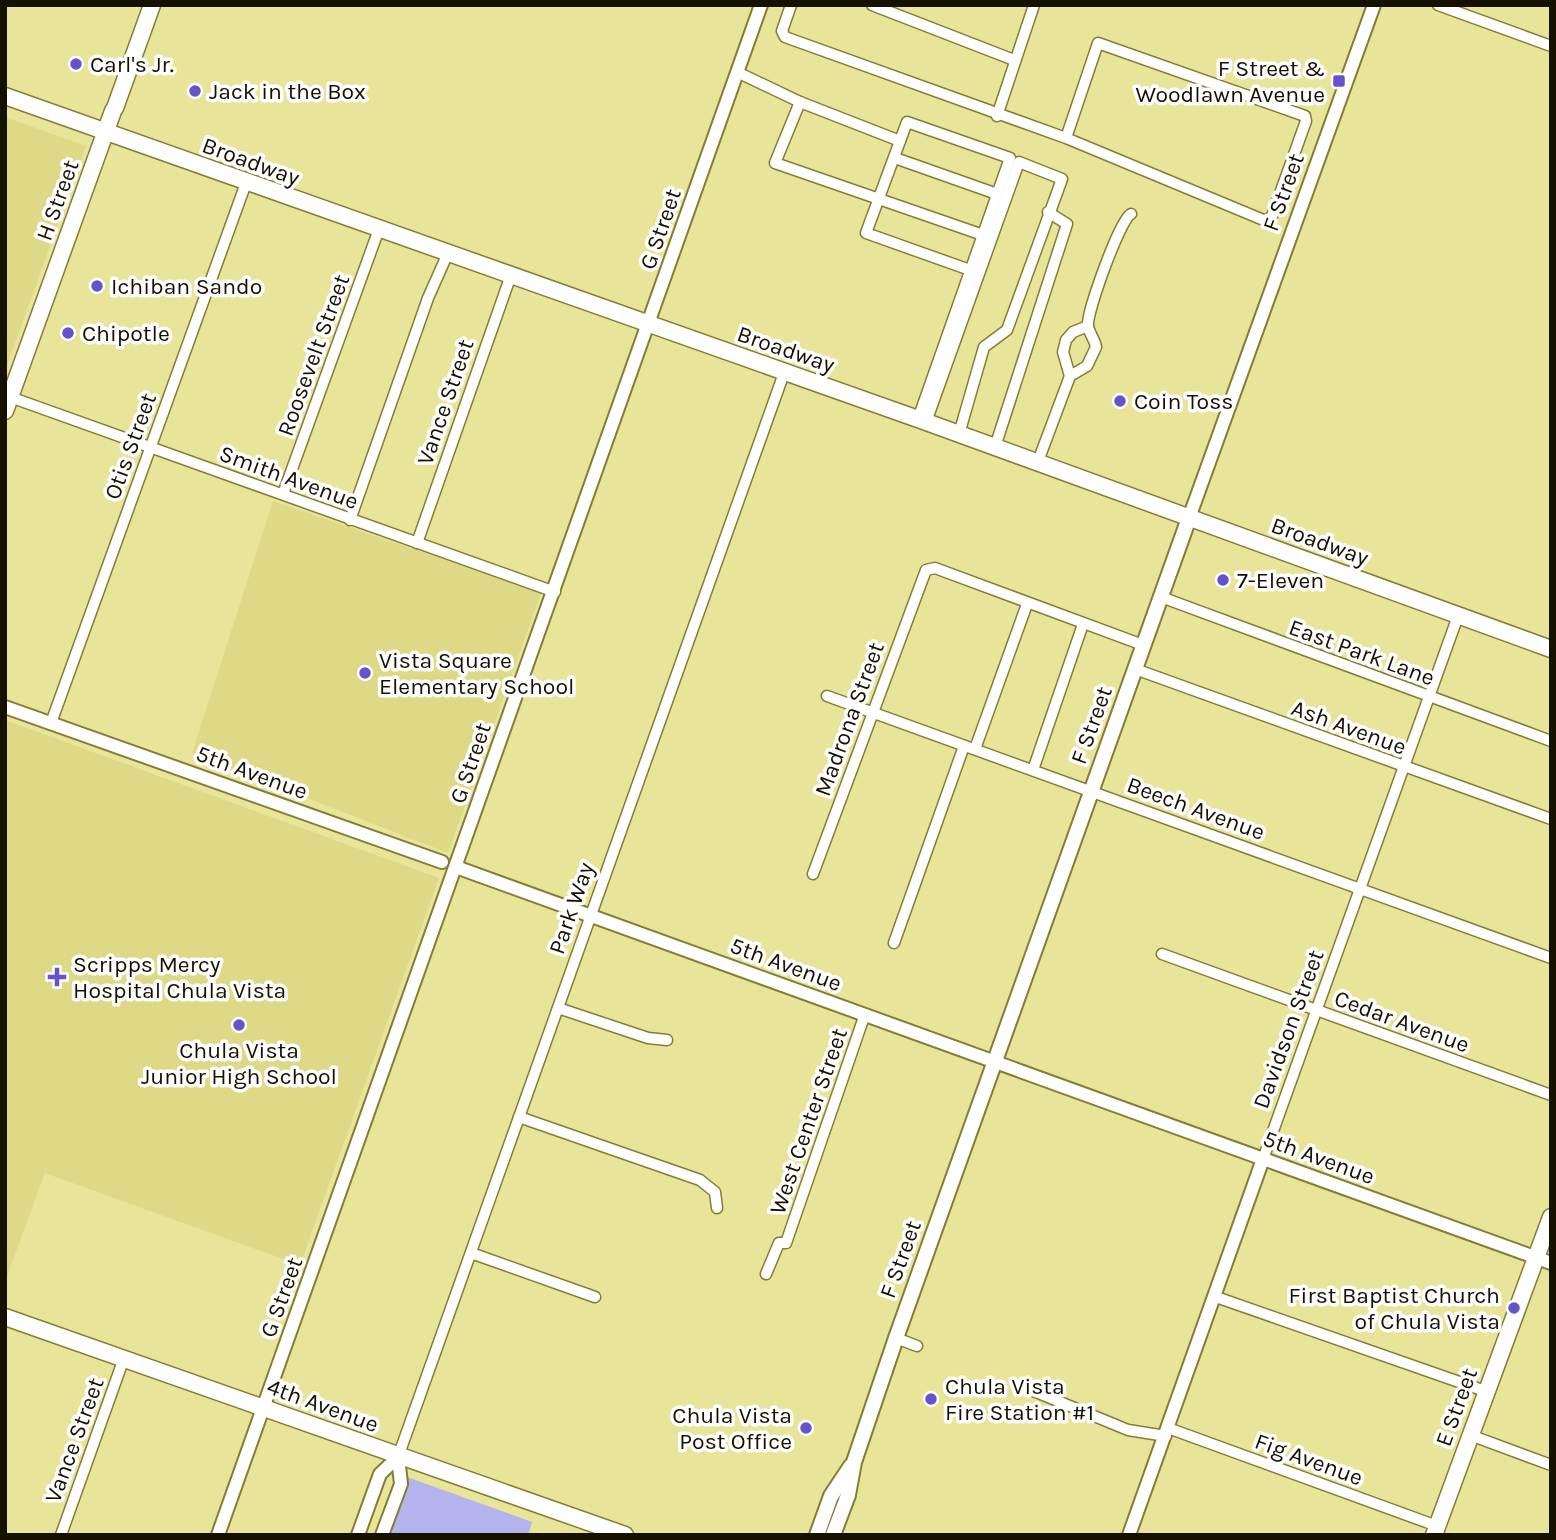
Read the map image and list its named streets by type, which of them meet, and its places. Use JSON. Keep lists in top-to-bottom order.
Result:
{
  "streets": {
    "main road": [
      "Broadway",
      "F Street",
      "H Street",
      "4th Avenue",
      "E Street"
    ],
    "street": [
      "G Street",
      "Roosevelt Street",
      "Vance Street",
      "Otis Street",
      "Smith Avenue",
      "East Park Lane",
      "Madrona Street",
      "Ash Avenue",
      "5th Avenue",
      "Beech Avenue",
      "Park Way",
      "Cedar Avenue",
      "Davidson Street",
      "West Center Street",
      "Fig Avenue"
    ]
  },
  "crossings": [
    ["Broadway", "F Street"],
    ["Broadway", "H Street"],
    ["Broadway", "G Street"],
    ["Broadway", "Roosevelt Street"],
    ["Broadway", "Vance Street"],
    ["Broadway", "Otis Street"],
    ["Broadway", "Park Way"],
    ["Broadway", "Davidson Street"],
    ["F Street", "East Park Lane"],
    ["F Street", "Ash Avenue"],
    ["F Street", "5th Avenue"],
    ["F Street", "Beech Avenue"],
    ["H Street", "Smith Avenue"],
    ["G Street", "Smith Avenue"],
    ["G Street", "5th Avenue"],
    ["G Street", "4th Avenue"],
    ["Roosevelt Street", "Smith Avenue"],
    ["Vance Street", "Smith Avenue"],
    ["Vance Street", "4th Avenue"],
    ["Otis Street", "Smith Avenue"],
    ["Otis Street", "5th Avenue"],
    ["East Park Lane", "Davidson Street"],
    ["Madrona Street", "Beech Avenue"],
    ["Ash Avenue", "Davidson Street"],
    ["5th Avenue", "Park Way"],
    ["5th Avenue", "Davidson Street"],
    ["5th Avenue", "West Center Street"],
    ["5th Avenue", "E Street"],
    ["Beech Avenue", "Davidson Street"],
    ["Park Way", "4th Avenue"],
    ["Cedar Avenue", "Davidson Street"],
    ["Davidson Street", "Fig Avenue"],
    ["E Street", "Fig Avenue"]
  ],
  "places": {
    "other": [
      "Carl's Jr.",
      "Jack in the Box",
      "Ichiban Sando",
      "Chipotle",
      "Coin Toss",
      "7-Eleven",
      "Vista Square Elementary School",
      "Chula Vista Junior High School",
      "First Baptist Church of Chula Vista",
      "Chula Vista Fire Station #1",
      "Chula Vista Post Office"
    ],
    "transit": ["F Street & Woodlawn Avenue"],
    "health": ["Scripps Mercy Hospital Chula Vista"]
  }
}
